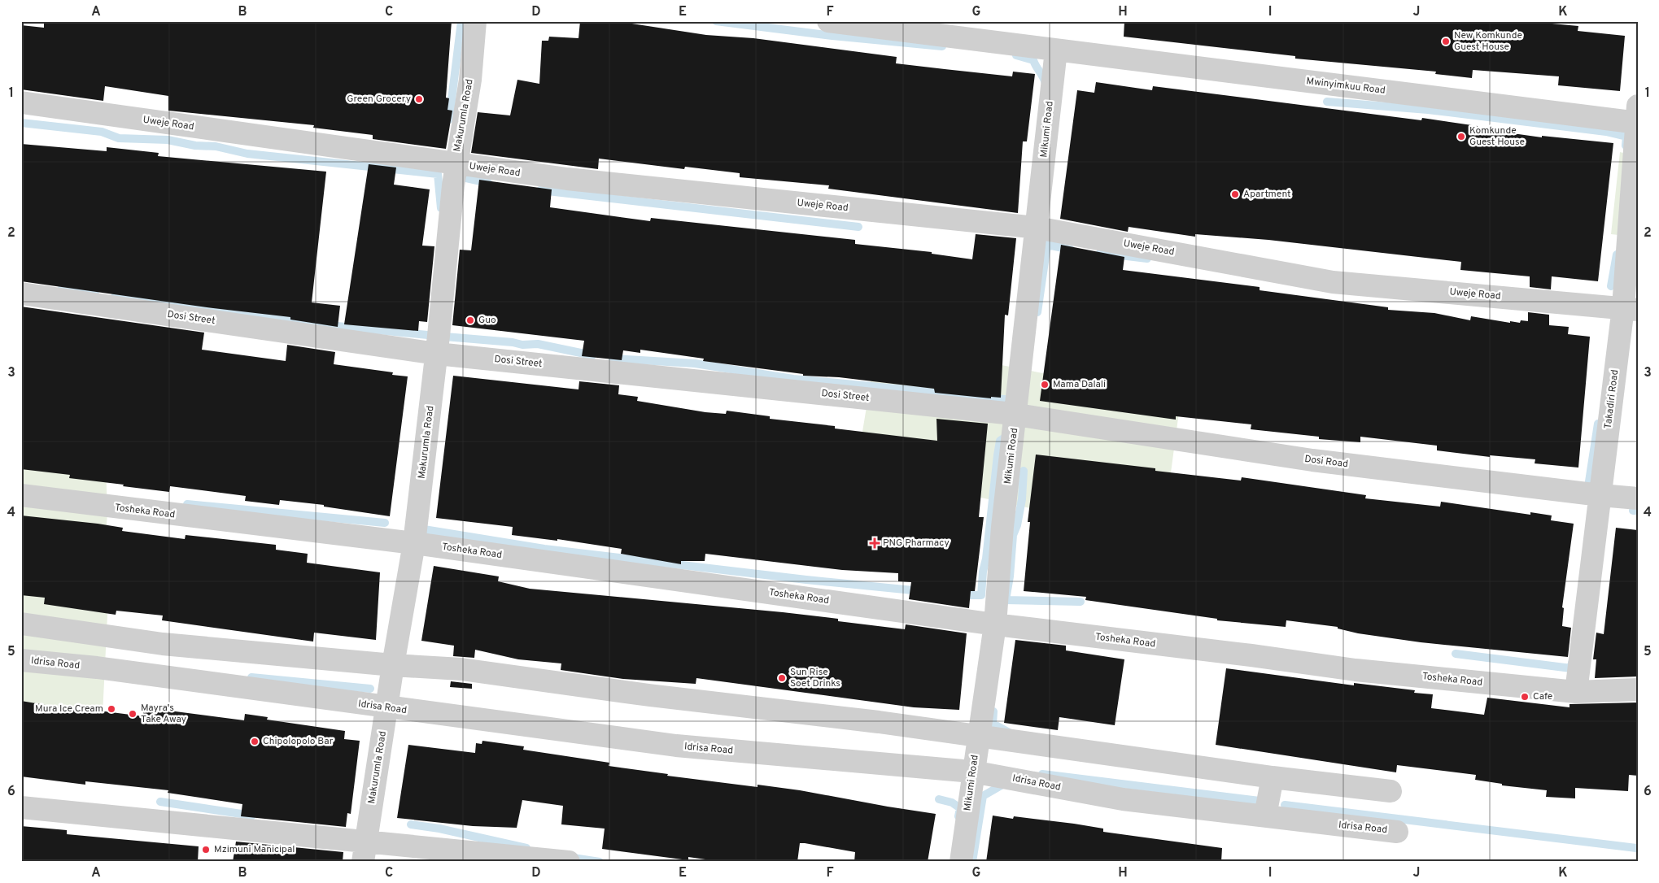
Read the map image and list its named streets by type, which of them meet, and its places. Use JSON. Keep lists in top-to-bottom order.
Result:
{
  "streets": {
    "street": [
      "Mwinyimkuu Road",
      "Makurumla Road",
      "Uweje Road",
      "Mikumi Road",
      "Dosi Street",
      "Takadiri Road",
      "Dosi Road",
      "Tosheka Road",
      "Idrisa Road"
    ]
  },
  "crossings": [
    ["Mwinyimkuu Road", "Mikumi Road"],
    ["Mwinyimkuu Road", "Takadiri Road"],
    ["Makurumla Road", "Uweje Road"],
    ["Makurumla Road", "Dosi Street"],
    ["Makurumla Road", "Tosheka Road"],
    ["Makurumla Road", "Idrisa Road"],
    ["Uweje Road", "Mikumi Road"],
    ["Uweje Road", "Takadiri Road"],
    ["Mikumi Road", "Dosi Street"],
    ["Mikumi Road", "Dosi Road"],
    ["Mikumi Road", "Tosheka Road"],
    ["Mikumi Road", "Idrisa Road"],
    ["Dosi Street", "Dosi Road"],
    ["Takadiri Road", "Dosi Road"],
    ["Takadiri Road", "Tosheka Road"]
  ],
  "places": {
    "other": [
      "New Komkunde Guest House",
      "Green Grocery",
      "Komkunde Guest House",
      "Apartment",
      "Guo",
      "Mama Dalali",
      "Sun Rise Soet Drinks",
      "Cafe",
      "Mura Ice Cream",
      "Mayra's Take Away",
      "Chipolopolo Bar",
      "Mzimuni Manicipal"
    ],
    "health": ["PNG Pharmacy"]
  },
  "grid": {
    "columns": [
      "A",
      "B",
      "C",
      "D",
      "E",
      "F",
      "G",
      "H",
      "I",
      "J",
      "K"
    ],
    "rows": [
      "1",
      "2",
      "3",
      "4",
      "5",
      "6"
    ]
  }
}
